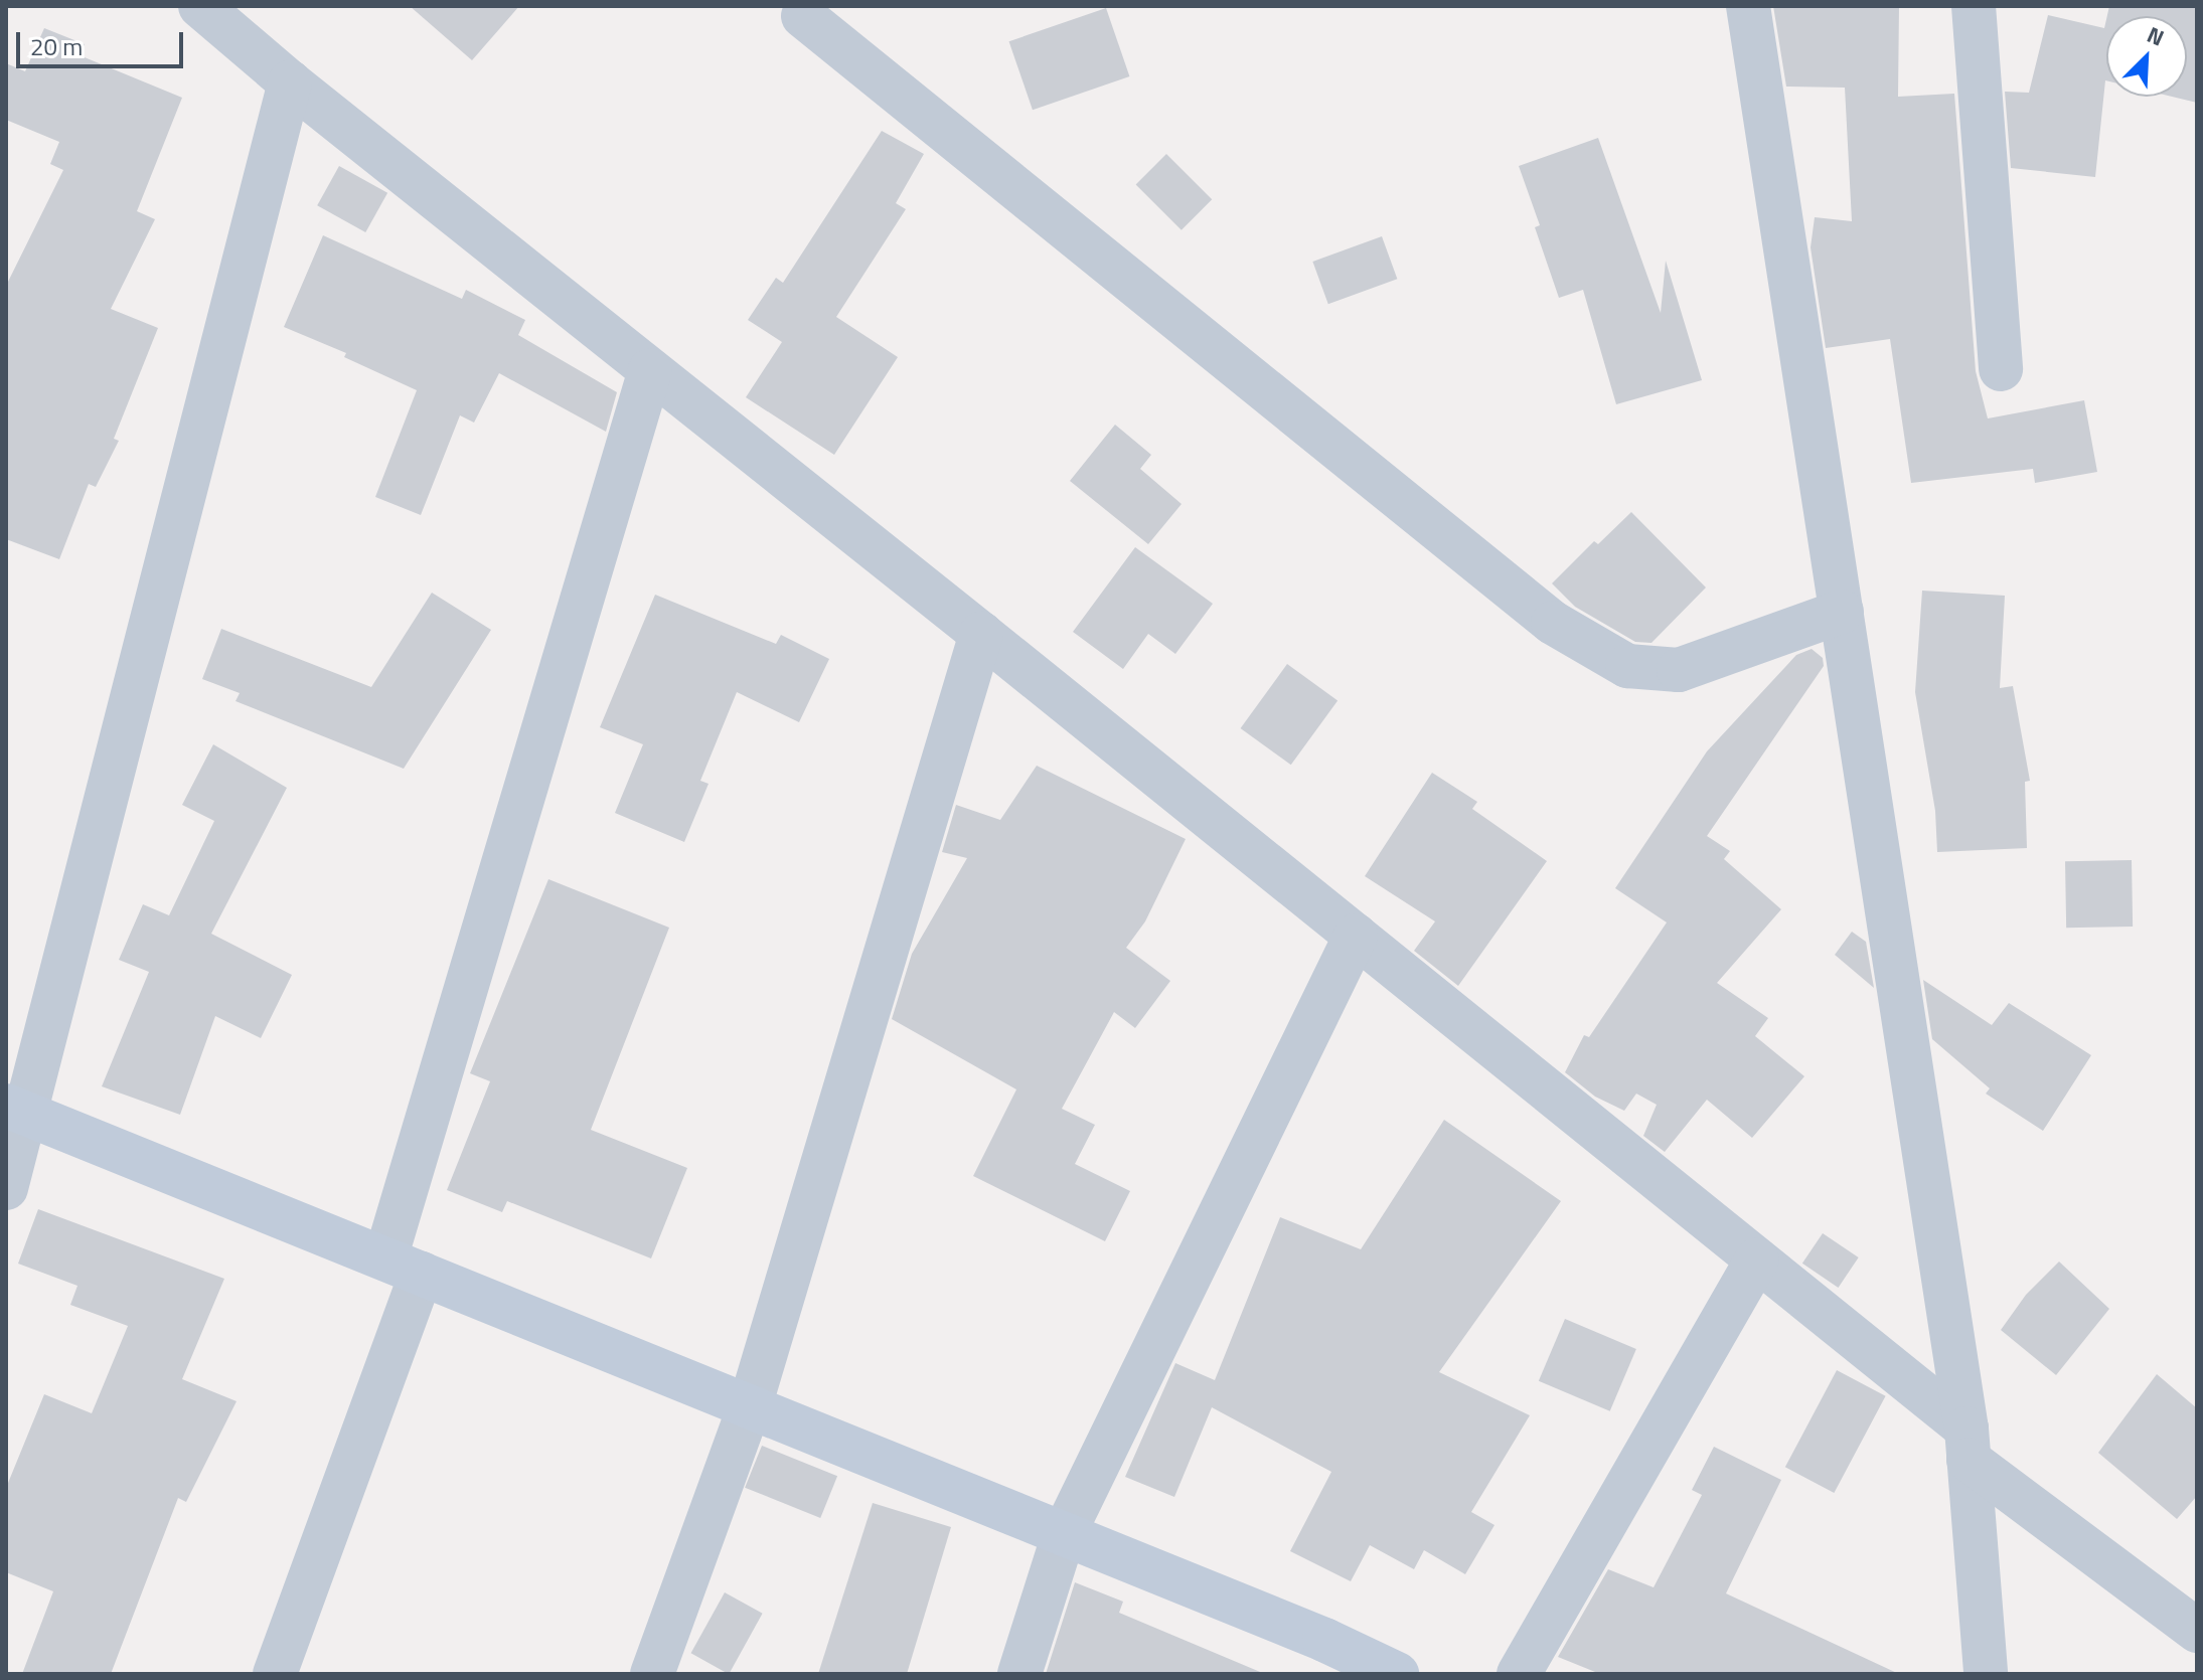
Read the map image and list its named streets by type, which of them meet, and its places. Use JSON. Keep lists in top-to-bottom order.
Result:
{
  "scale_bar": "20 m",
  "north": "top right"
}
